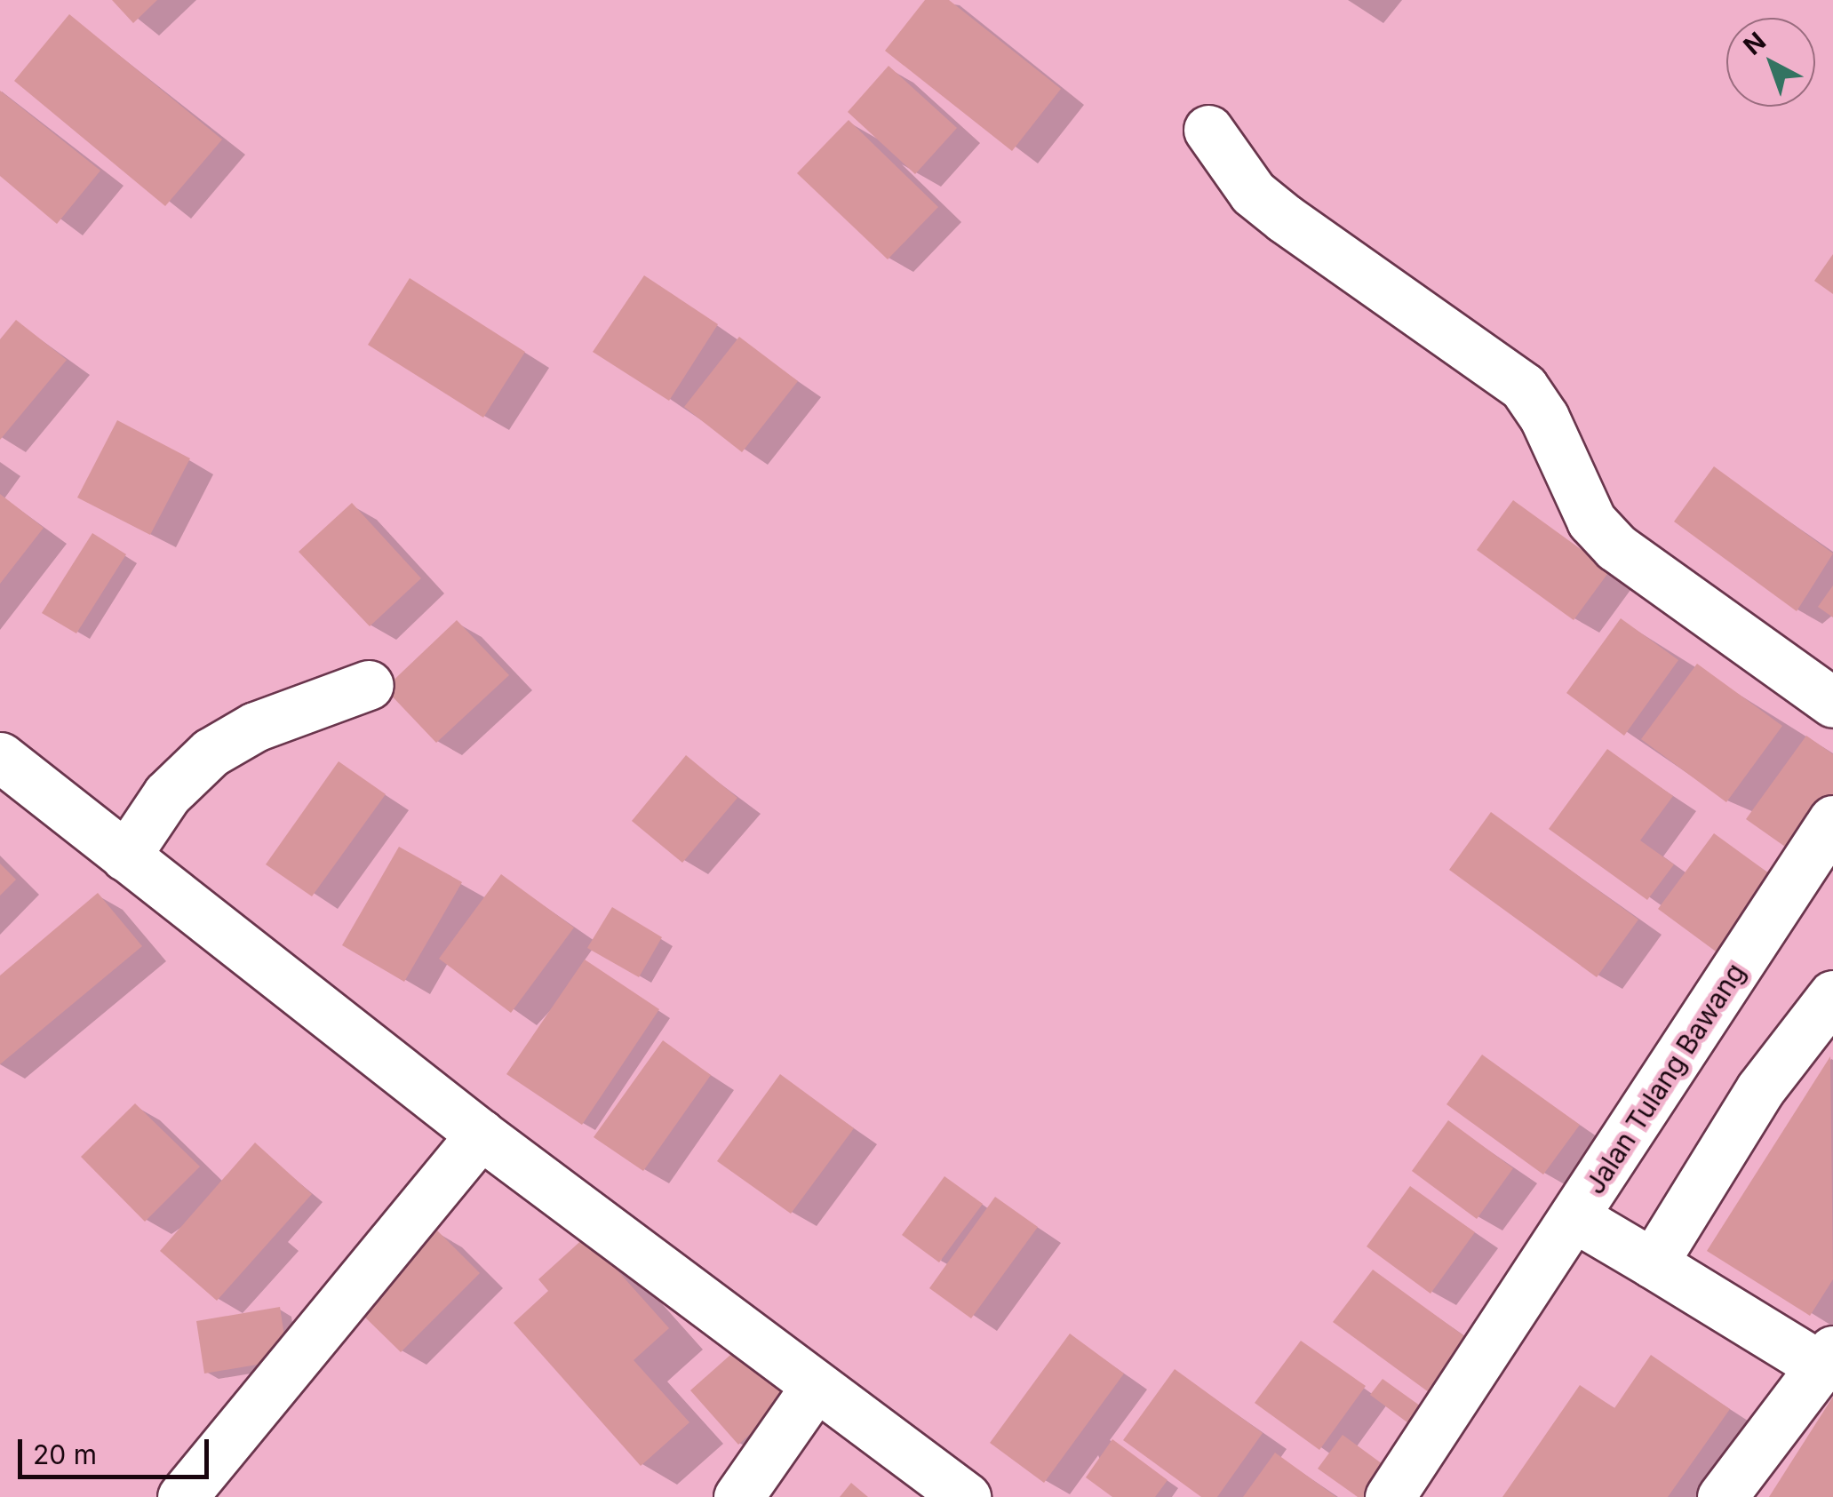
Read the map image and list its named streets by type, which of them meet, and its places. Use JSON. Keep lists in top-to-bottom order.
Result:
{
  "streets": {
    "street": ["Jalan Tulang Bawang"]
  },
  "scale_bar": "20 m",
  "north": "top left"
}
